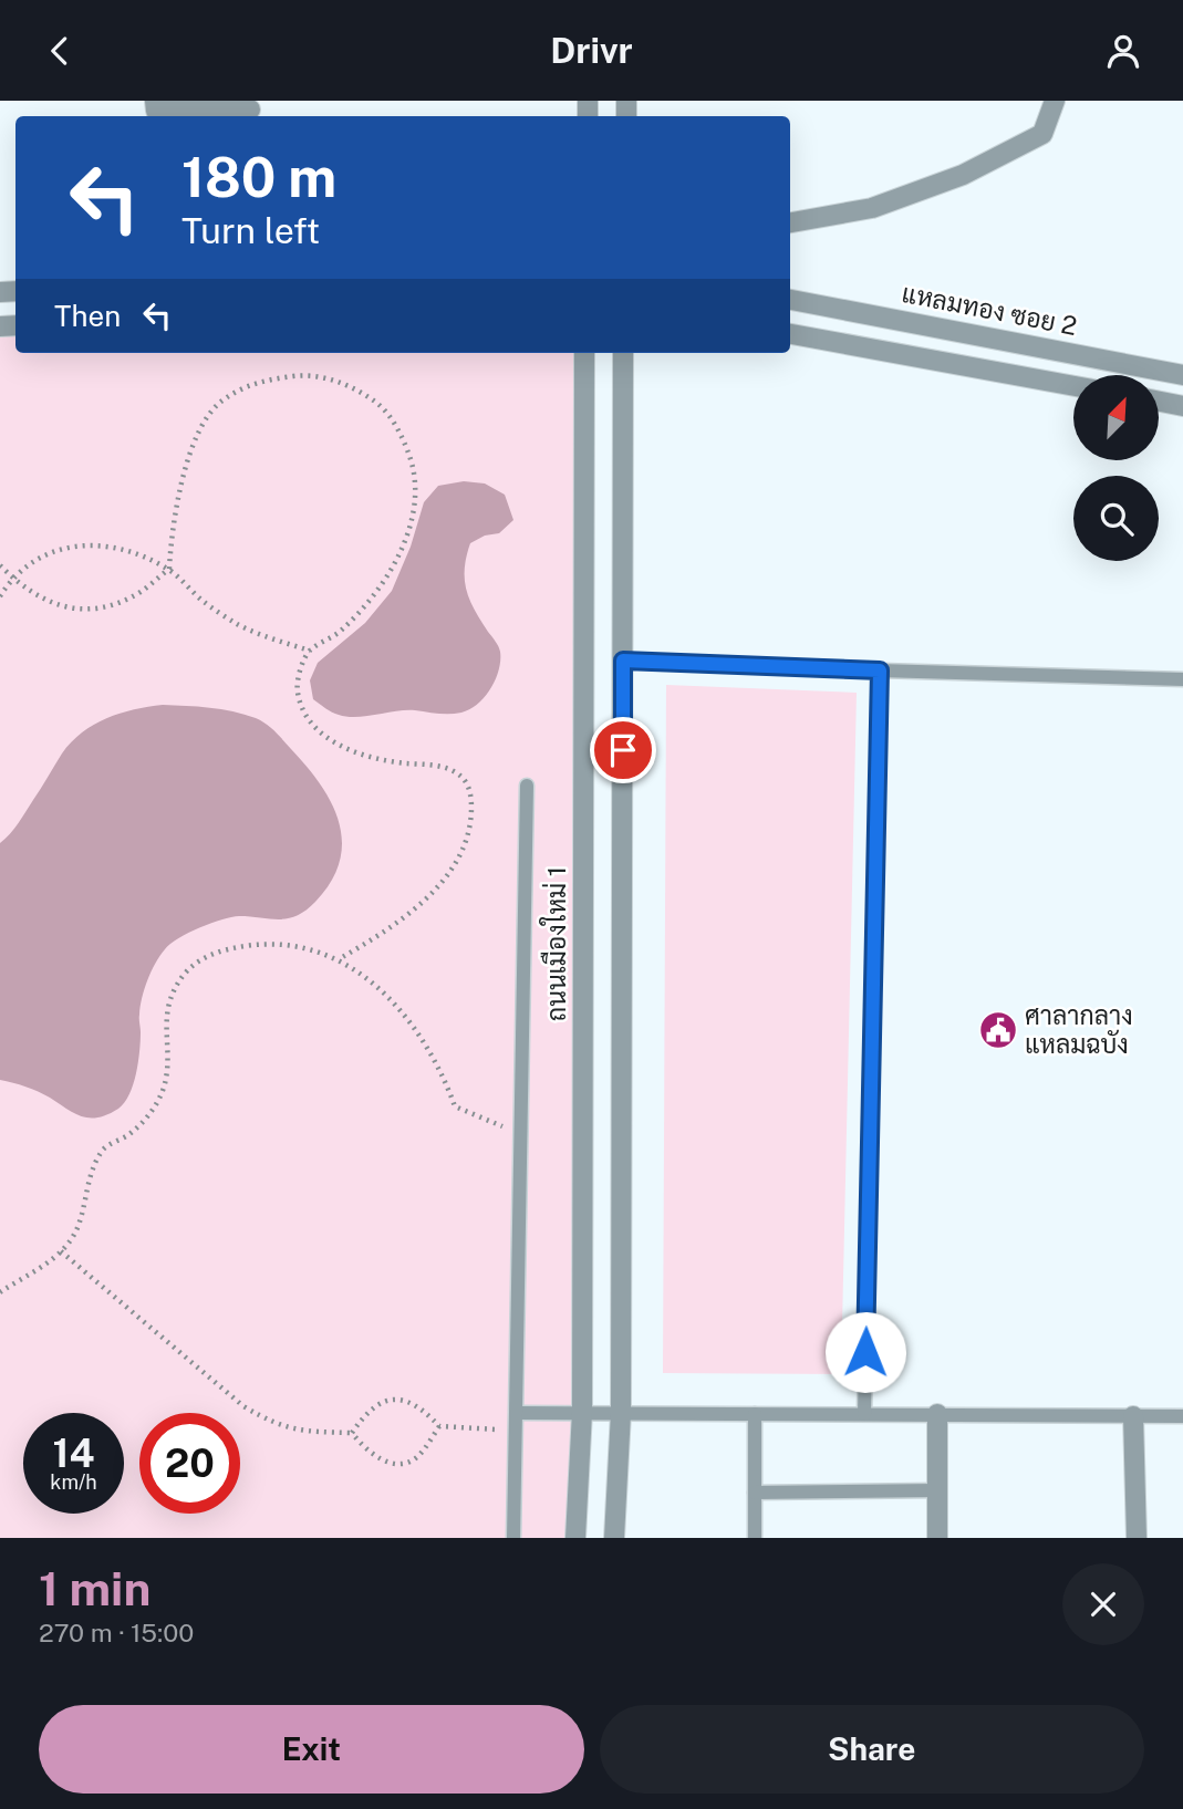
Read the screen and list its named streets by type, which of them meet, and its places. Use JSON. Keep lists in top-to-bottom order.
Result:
{
  "streets": {
    "street": ["แหลมทอง ซอย 2", "ถนนเมืองใหม่ 1"]
  },
  "places": {
    "public building": ["ศาลากลาง แหลมฉบัง"]
  },
  "north": "top right",
  "page": {
    "header": "Drivr",
    "turn": ["180 m", "Turn left"],
    "then": "Then",
    "speed": "14 km/h",
    "limit": "20",
    "heading": ["1 min", "270 m · 15:00"],
    "buttons": ["Exit", "Share"]
  }
}
